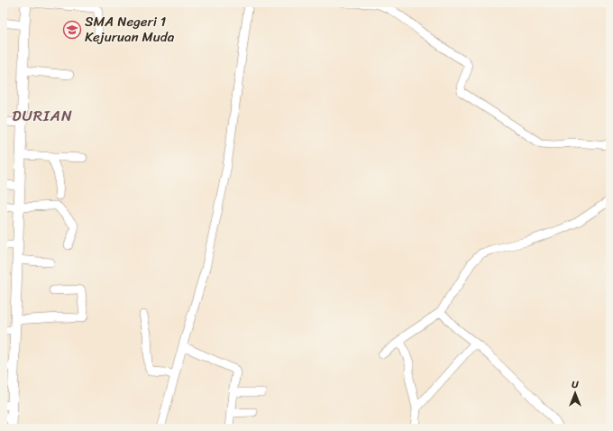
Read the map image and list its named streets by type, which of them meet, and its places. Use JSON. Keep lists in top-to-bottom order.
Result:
{
  "districts": ["DURIAN"],
  "places": {
    "school or university": ["SMA Negeri 1 Kejuruan Muda"]
  },
  "north": "top"
}
